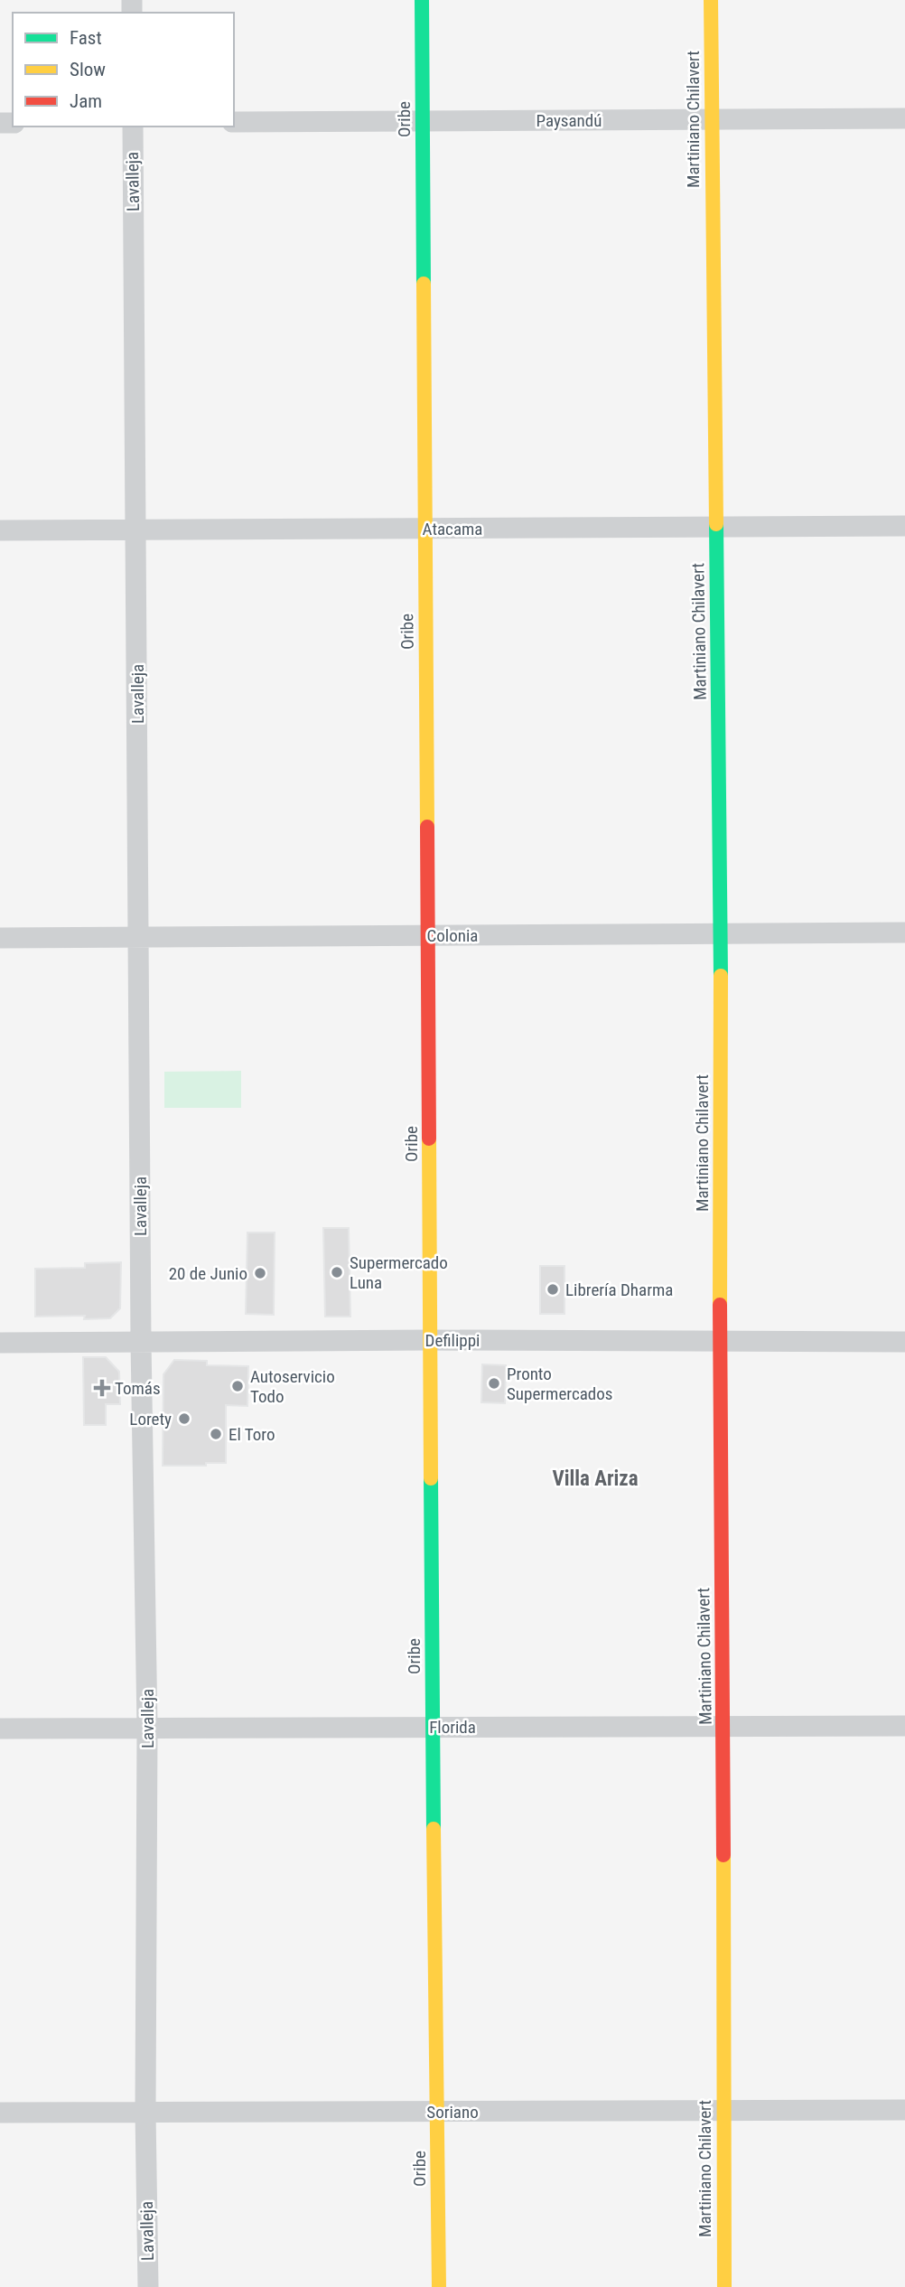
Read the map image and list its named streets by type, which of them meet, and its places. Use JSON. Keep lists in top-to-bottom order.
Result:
{
  "streets": {
    "street": [
      "Oribe",
      "Martiniano Chilavert",
      "Paysandú",
      "Lavalleja",
      "Atacama",
      "Colonia",
      "Defilippi",
      "Florida",
      "Soriano"
    ]
  },
  "crossings": [
    ["Oribe", "Paysandú"],
    ["Oribe", "Atacama"],
    ["Oribe", "Colonia"],
    ["Oribe", "Defilippi"],
    ["Oribe", "Florida"],
    ["Oribe", "Soriano"],
    ["Martiniano Chilavert", "Paysandú"],
    ["Martiniano Chilavert", "Atacama"],
    ["Martiniano Chilavert", "Colonia"],
    ["Martiniano Chilavert", "Defilippi"],
    ["Martiniano Chilavert", "Florida"],
    ["Martiniano Chilavert", "Soriano"],
    ["Lavalleja", "Atacama"],
    ["Lavalleja", "Colonia"],
    ["Lavalleja", "Defilippi"],
    ["Lavalleja", "Florida"],
    ["Lavalleja", "Soriano"]
  ],
  "districts": ["Villa Ariza"],
  "places": {
    "other": [
      "Supermercado Luna",
      "20 de Junio",
      "Librería Dharma",
      "Pronto Supermercados",
      "Autoservicio Todo",
      "Lorety",
      "El Toro"
    ],
    "health": ["Tomás"]
  },
  "legend": ["Fast", "Slow", "Jam"]
}
